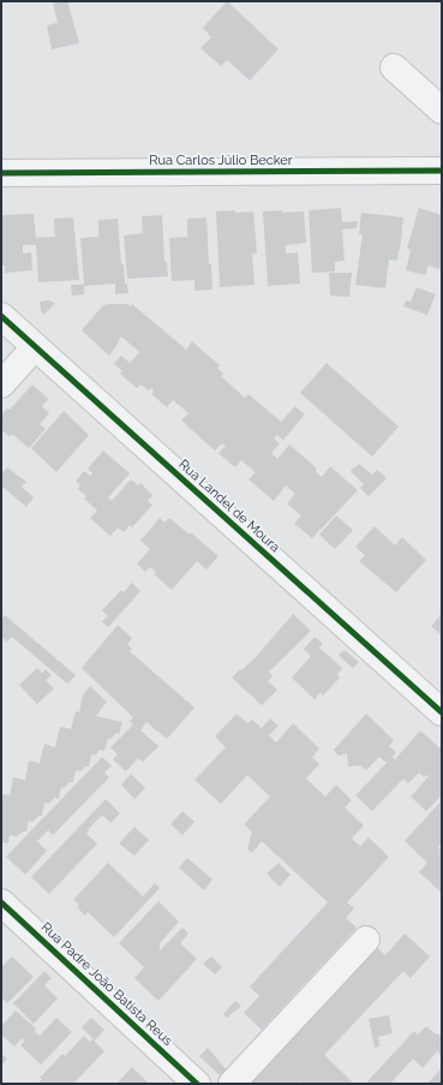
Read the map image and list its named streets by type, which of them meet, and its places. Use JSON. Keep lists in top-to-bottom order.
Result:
{
  "streets": {
    "street": ["Rua Carlos Júlio Becker", "Rua Landel de Moura", "Rua Padre João Batista Reus"]
  }
}
